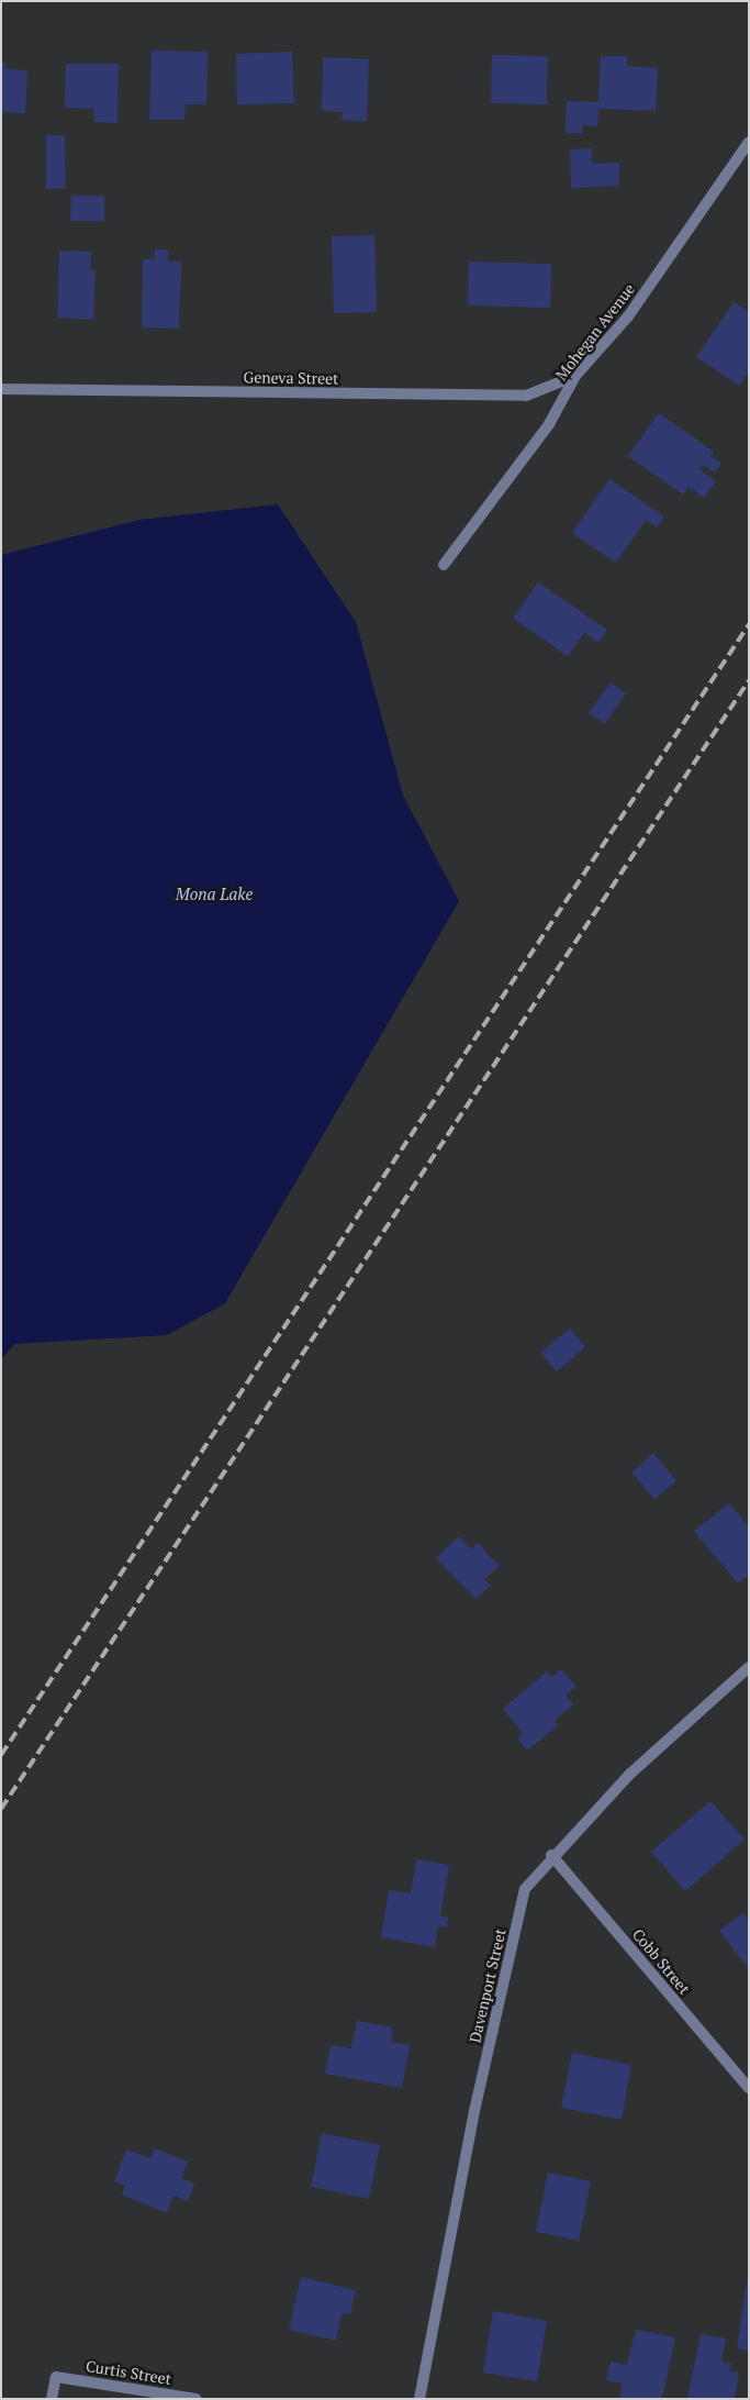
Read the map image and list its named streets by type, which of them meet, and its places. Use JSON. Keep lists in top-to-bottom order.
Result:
{
  "streets": {
    "street": [
      "Mohegan Avenue",
      "Geneva Street",
      "Cobb Street",
      "Davenport Street",
      "Curtis Street"
    ]
  },
  "crossings": [
    ["Mohegan Avenue", "Geneva Street"],
    ["Cobb Street", "Davenport Street"]
  ],
  "water": ["Mona Lake"]
}
